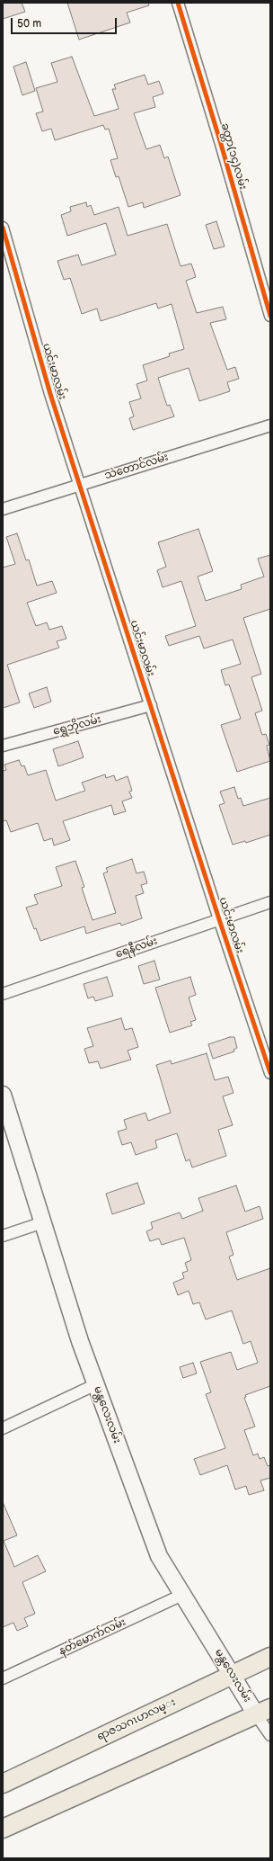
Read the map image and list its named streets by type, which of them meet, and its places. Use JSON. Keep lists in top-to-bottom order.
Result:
{
  "streets": {
    "main road": ["မန္တလေးလမ်း", "ရာဇသဂၤဟလမ္း"],
    "street": [
      "ခတ္တာ(၁၄)လမ်း",
      "ယင်းမာလမ်း",
      "သဲတောင်လမ်း",
      "ရွှေဘိုလမ်း",
      "ရေနီလမ်း",
      "နတ်မောက်လမ်း"
    ]
  },
  "crossings": [
    ["ယင်းမာလမ်း", "သဲတောင်လမ်း"],
    ["ယင်းမာလမ်း", "ရွှေဘိုလမ်း"],
    ["ယင်းမာလမ်း", "ရေနီလမ်း"],
    ["မန္တလေးလမ်း", "နတ်မောက်လမ်း"],
    ["မန္တလေးလမ်း", "ရာဇသဂၤဟလမ္း"]
  ],
  "scale_bar": "50 m"
}
